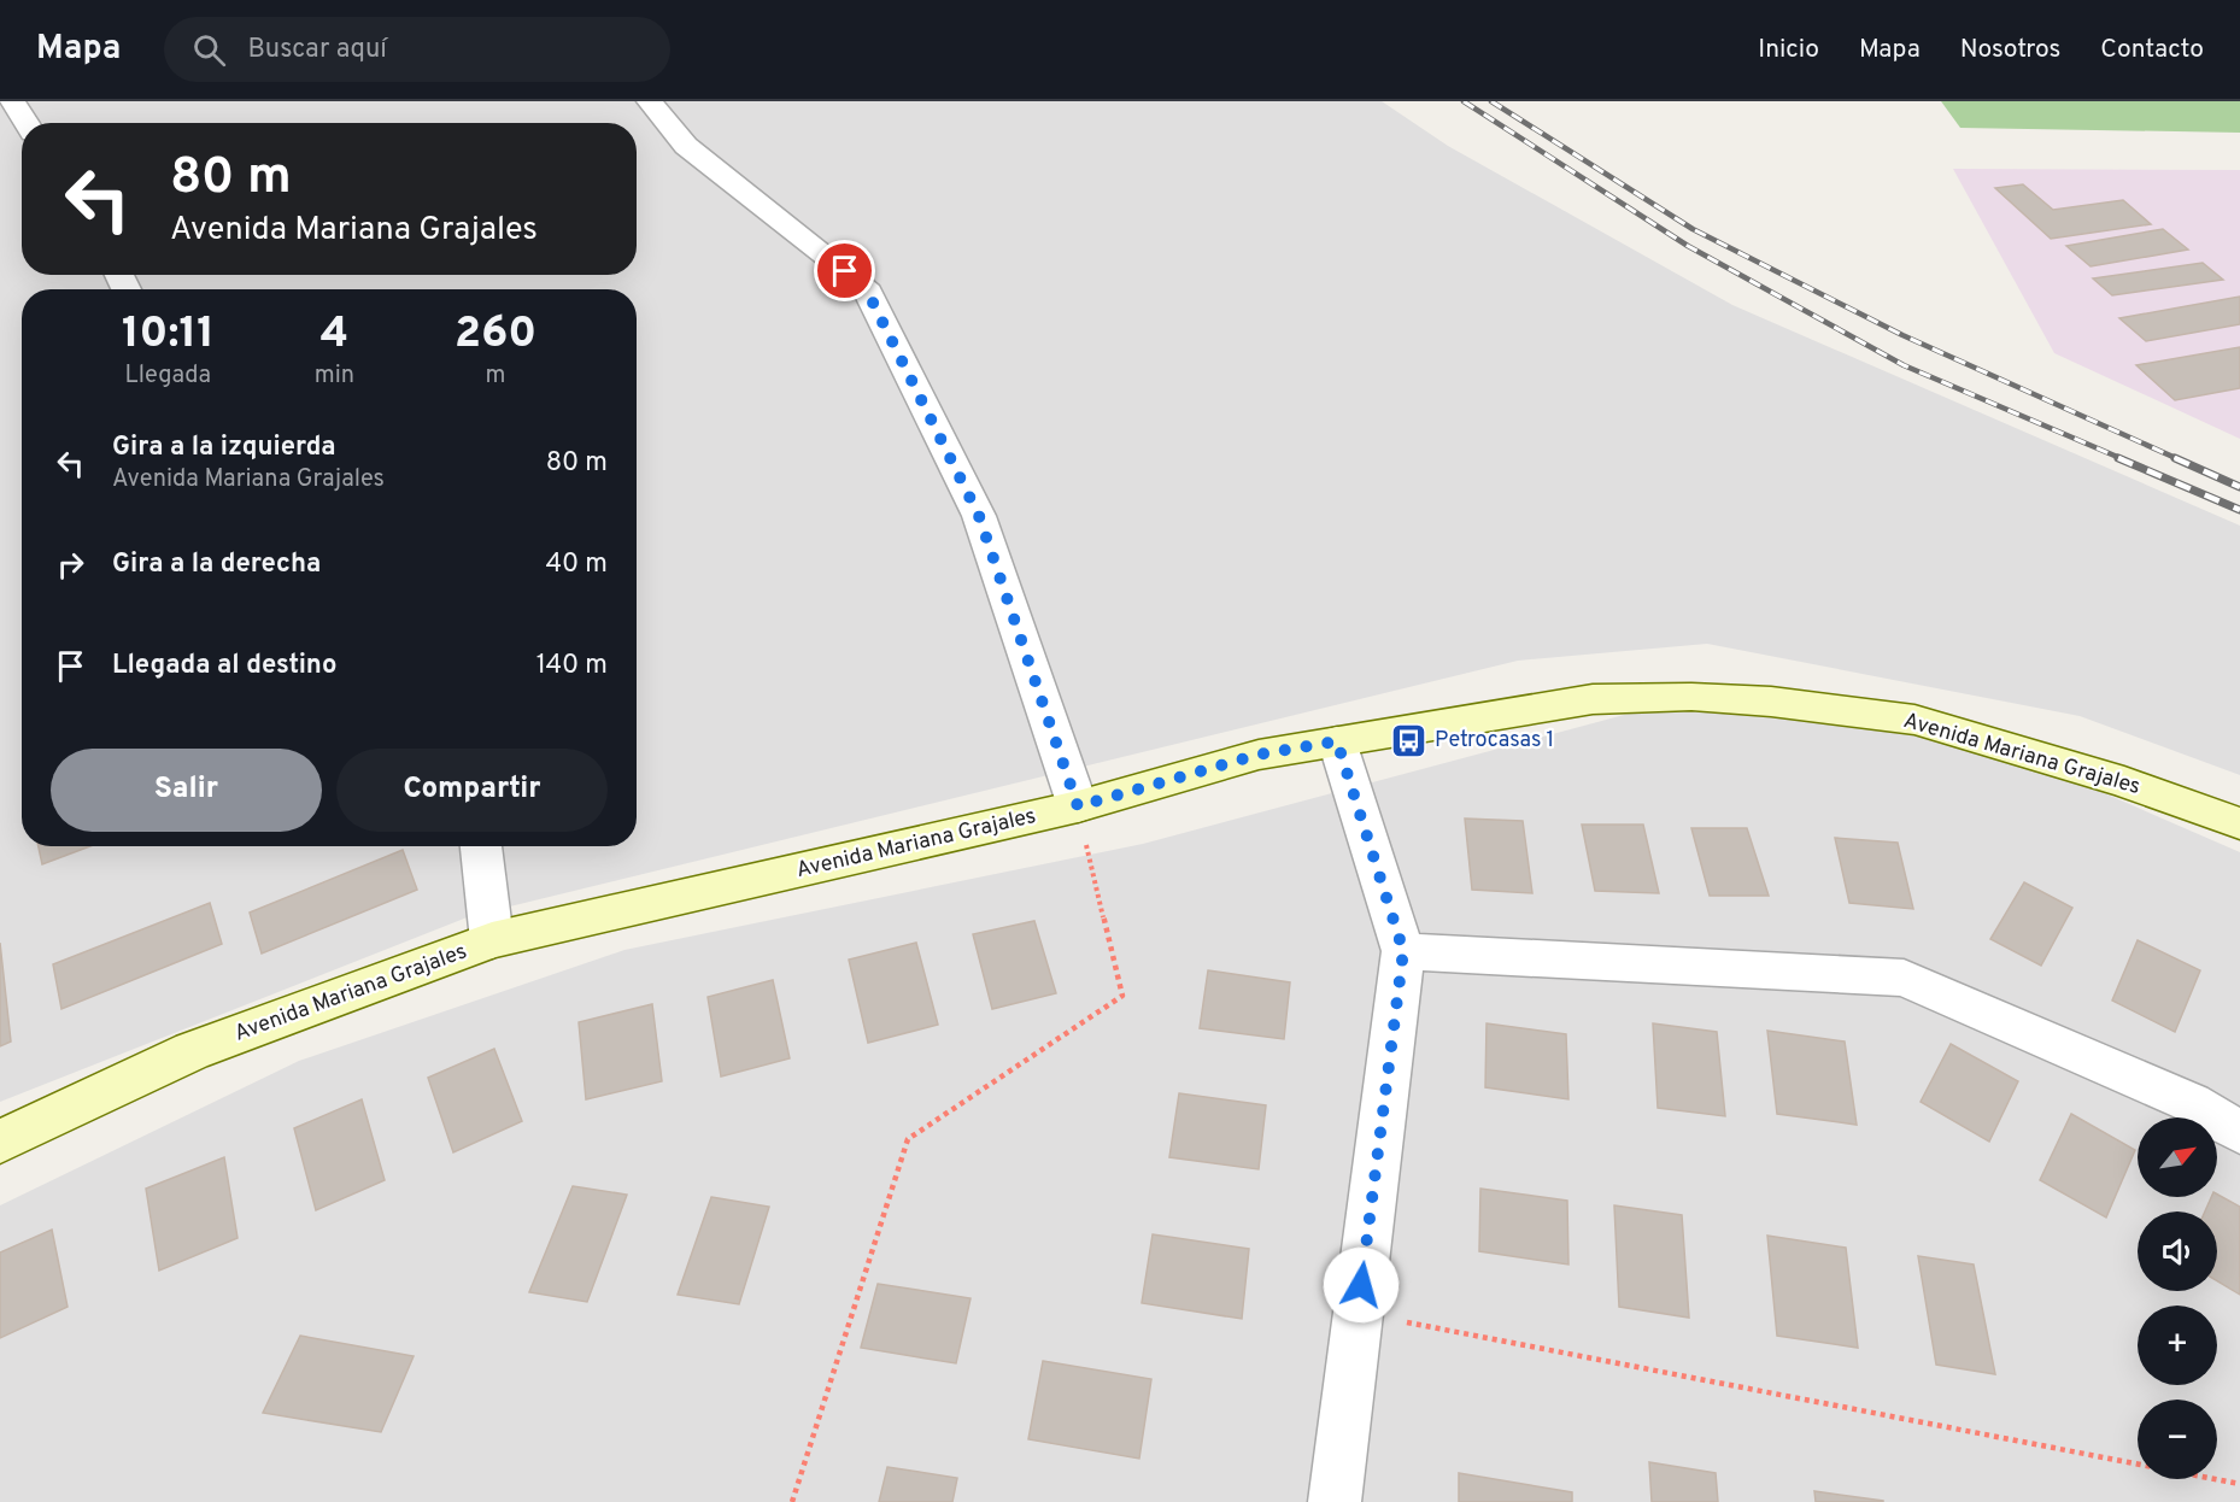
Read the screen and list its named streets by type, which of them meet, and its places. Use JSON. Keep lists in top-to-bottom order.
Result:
{
  "streets": {
    "street": ["Avenida Mariana Grajales"]
  },
  "places": {
    "bus stop": ["Petrocasas 1"]
  },
  "north": "top right",
  "page": {
    "header": "Mapa",
    "search": "Buscar aquí",
    "nav": [
      "Inicio",
      "Mapa",
      "Nosotros",
      "Contacto"
    ],
    "turn": ["80 m", "Avenida Mariana Grajales"],
    "eta": [
      "10:11",
      "Llegada",
      "4",
      "min",
      "260",
      "m"
    ],
    "list": [
      {
        "name": "Gira a la izquierda",
        "note": "Avenida Mariana Grajales",
        "value": "80 m"
      },
      {
        "name": "Gira a la derecha",
        "value": "40 m"
      },
      {
        "name": "Llegada al destino",
        "value": "140 m"
      }
    ],
    "buttons": ["Salir", "Compartir"],
    "map_buttons": ["+", "−"]
  }
}
